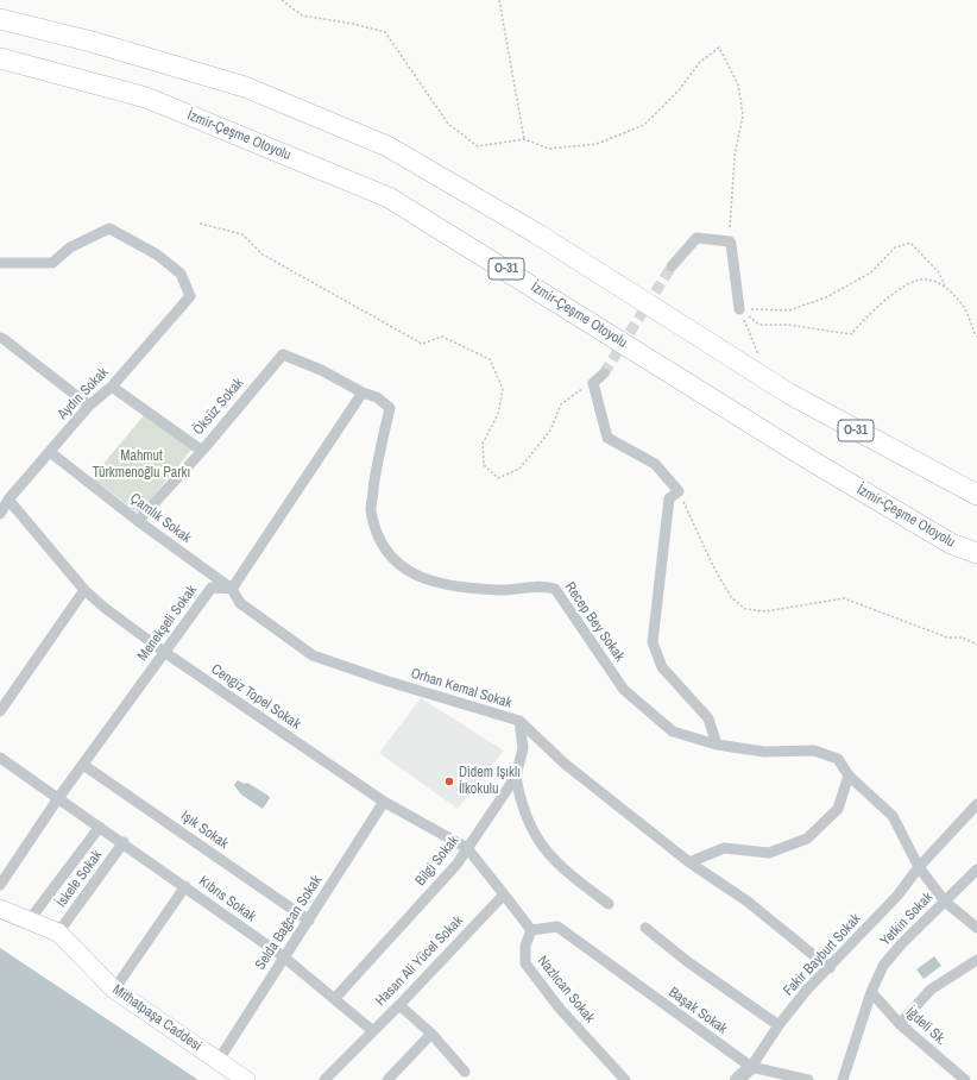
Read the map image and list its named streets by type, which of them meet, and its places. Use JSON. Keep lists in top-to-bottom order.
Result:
{
  "streets": {
    "highway": ["İzmir-Çeşme Otoyolu", "O-31"],
    "main road": ["Mithatpaşa Caddesi"],
    "street": [
      "Aydın Sokak",
      "Öksüz Sokak",
      "Çamlık Sokak",
      "Recep Bey Sokak",
      "Menekşeli Sokak",
      "Orhan Kemal Sokak",
      "Cengiz Topel Sokak",
      "Işık Sokak",
      "Bilgi Sokak",
      "İskele Sokak",
      "Kıbrıs Sokak",
      "Yetkin Sokak",
      "Selda Bağcan Sokak",
      "Fakir Bayburt Sokak",
      "Hasan Ali Yücel Sokak",
      "Nazlıcan Sokak",
      "Başak Sokak",
      "İğdeli Sk."
    ]
  },
  "crossings": [
    ["Aydın Sokak", "Çamlık Sokak"],
    ["Aydın Sokak", "Cengiz Topel Sokak"],
    ["Öksüz Sokak", "Çamlık Sokak"],
    ["Öksüz Sokak", "Recep Bey Sokak"],
    ["Çamlık Sokak", "Menekşeli Sokak"],
    ["Çamlık Sokak", "Orhan Kemal Sokak"],
    ["Recep Bey Sokak", "Yetkin Sokak"],
    ["Recep Bey Sokak", "Fakir Bayburt Sokak"],
    ["Menekşeli Sokak", "Orhan Kemal Sokak"],
    ["Menekşeli Sokak", "Cengiz Topel Sokak"],
    ["Menekşeli Sokak", "Işık Sokak"],
    ["Menekşeli Sokak", "Kıbrıs Sokak"],
    ["Orhan Kemal Sokak", "Bilgi Sokak"],
    ["Orhan Kemal Sokak", "Fakir Bayburt Sokak"],
    ["Cengiz Topel Sokak", "Bilgi Sokak"],
    ["Cengiz Topel Sokak", "Selda Bağcan Sokak"],
    ["Cengiz Topel Sokak", "Hasan Ali Yücel Sokak"],
    ["Işık Sokak", "Selda Bağcan Sokak"],
    ["Bilgi Sokak", "Kıbrıs Sokak"],
    ["İskele Sokak", "Kıbrıs Sokak"],
    ["İskele Sokak", "Mithatpaşa Caddesi"],
    ["Kıbrıs Sokak", "Selda Bağcan Sokak"],
    ["Kıbrıs Sokak", "Hasan Ali Yücel Sokak"],
    ["Yetkin Sokak", "İğdeli Sk."],
    ["Selda Bağcan Sokak", "Mithatpaşa Caddesi"],
    ["Fakir Bayburt Sokak", "Başak Sokak"],
    ["Nazlıcan Sokak", "Başak Sokak"]
  ],
  "parks": ["Mahmut Türkmenoğlu Parkı"],
  "places": ["Didem Işıklı İlkokulu"]
}
